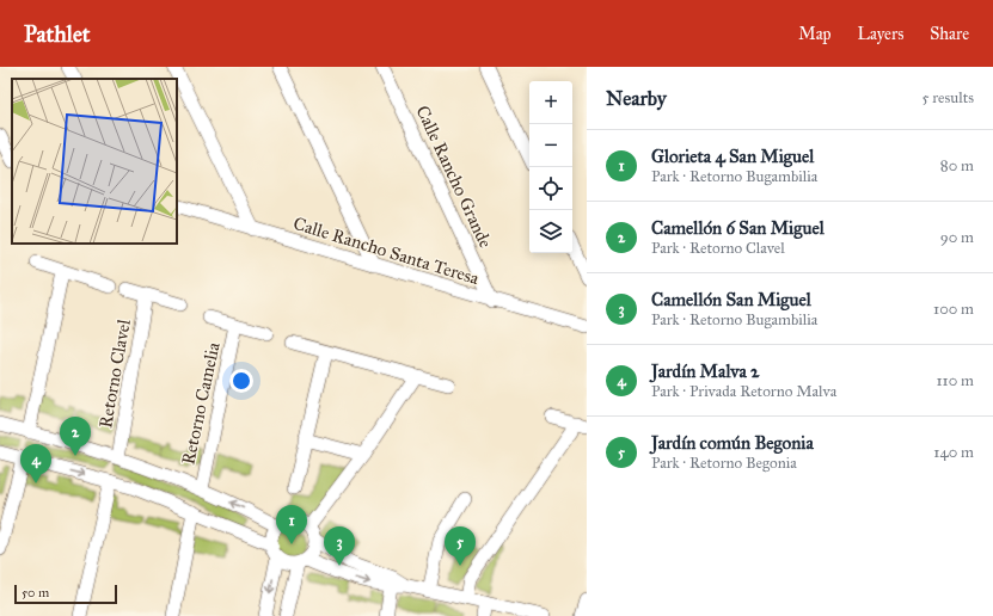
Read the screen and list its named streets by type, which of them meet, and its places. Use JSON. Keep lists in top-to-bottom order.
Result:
{
  "streets": {
    "street": [
      "Calle Rancho Grande",
      "Calle Rancho Santa Teresa",
      "Retorno Clavel",
      "Retorno Camelia"
    ]
  },
  "crossings": [
    ["Calle Rancho Grande", "Calle Rancho Santa Teresa"]
  ],
  "scale_bar": "50 m",
  "page": {
    "header": "Pathlet",
    "nav": ["Map", "Layers", "Share"],
    "heading": ["Nearby", "5 results"],
    "map_buttons": ["+", "−"],
    "list": [
      {
        "mark": "1",
        "name": "Glorieta 4 San Miguel",
        "note": "Park · Retorno Bugambilia",
        "value": "80 m"
      },
      {
        "mark": "2",
        "name": "Camellón 6 San Miguel",
        "note": "Park · Retorno Clavel",
        "value": "90 m"
      },
      {
        "mark": "3",
        "name": "Camellón San Miguel",
        "note": "Park · Retorno Bugambilia",
        "value": "100 m"
      },
      {
        "mark": "4",
        "name": "Jardín Malva 2",
        "note": "Park · Privada Retorno Malva",
        "value": "110 m"
      },
      {
        "mark": "5",
        "name": "Jardín común Begonia",
        "note": "Park · Retorno Begonia",
        "value": "140 m"
      }
    ],
    "pins": [
      "2",
      "4",
      "1",
      "3",
      "5"
    ],
    "scale": "50 m"
  }
}
